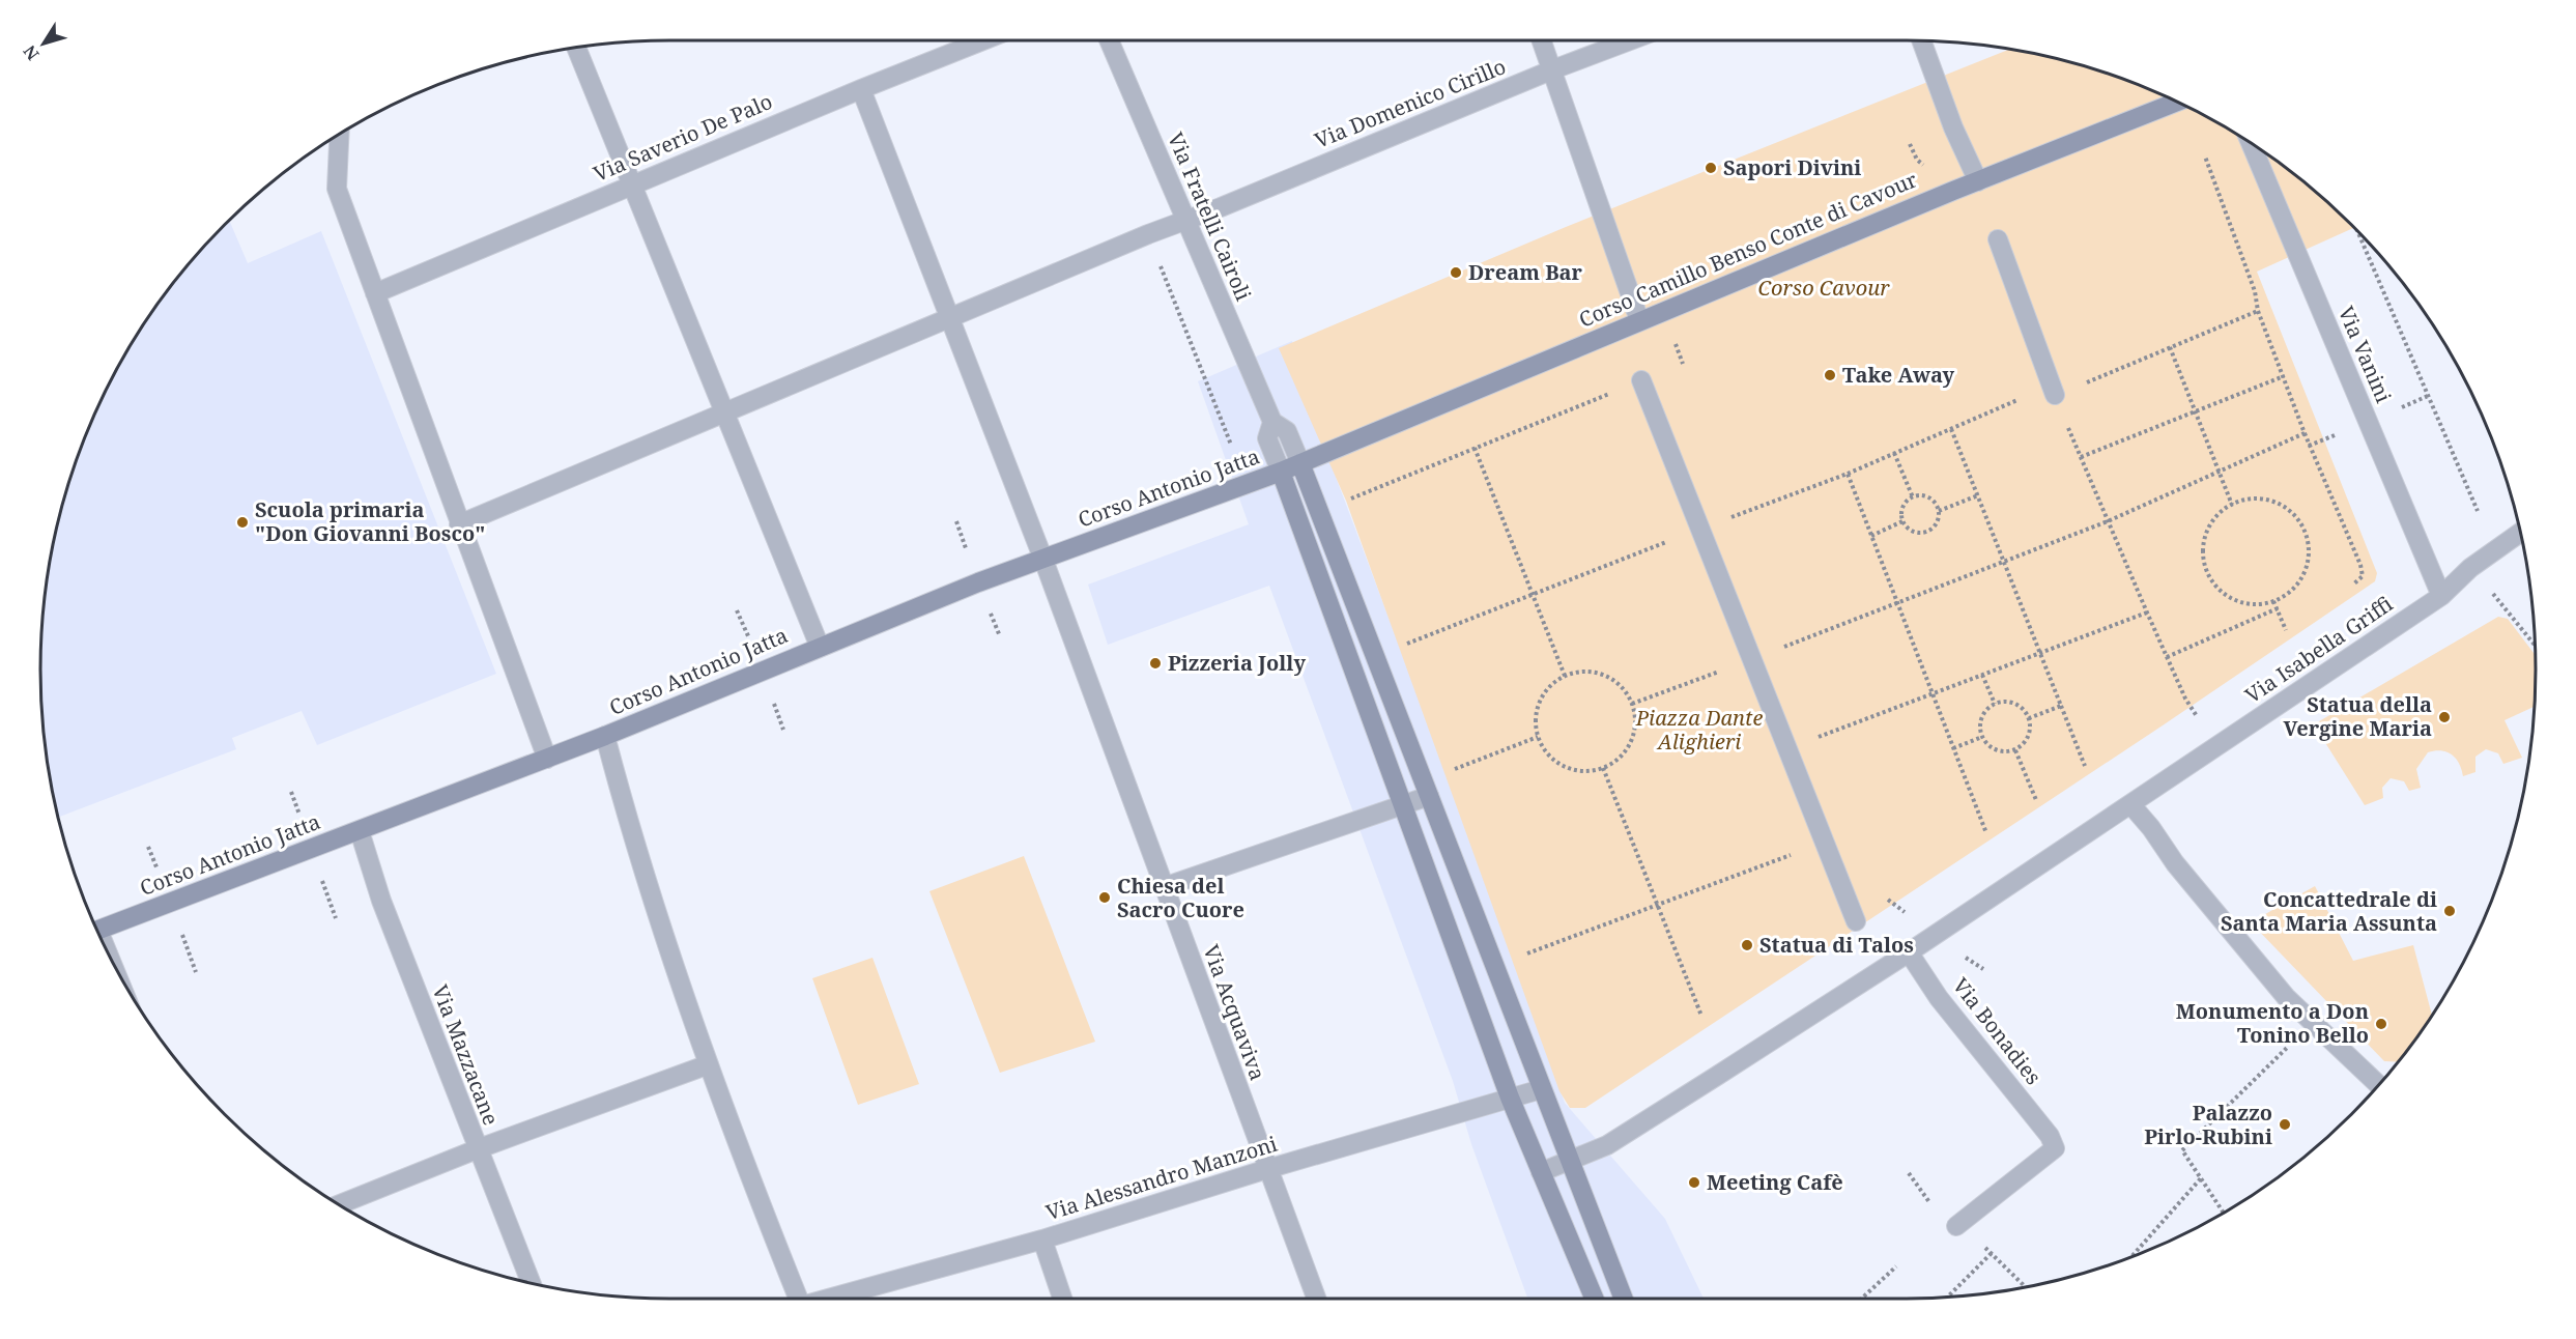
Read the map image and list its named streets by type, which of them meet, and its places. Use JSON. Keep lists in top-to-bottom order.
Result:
{
  "streets": {
    "main road": ["Corso Camillo Benso Conte di Cavour", "Corso Antonio Jatta"],
    "street": [
      "Via Domenico Cirillo",
      "Via Saverio De Palo",
      "Via Fratelli Cairoli",
      "Via Vanini",
      "Via Isabella Griffi",
      "Via Acquaviva",
      "Via Bonadies",
      "Via Mazzacane",
      "Via Alessandro Manzoni"
    ]
  },
  "crossings": [
    ["Via Domenico Cirillo", "Via Fratelli Cairoli"],
    ["Via Domenico Cirillo", "Via Acquaviva"],
    ["Via Saverio De Palo", "Via Acquaviva"],
    ["Corso Camillo Benso Conte di Cavour", "Corso Antonio Jatta"],
    ["Via Vanini", "Via Isabella Griffi"],
    ["Corso Antonio Jatta", "Via Acquaviva"],
    ["Corso Antonio Jatta", "Via Mazzacane"],
    ["Via Acquaviva", "Via Alessandro Manzoni"]
  ],
  "parks": ["Corso Cavour", "Piazza Dante Alighieri"],
  "places": [
    "Sapori Divini",
    "Dream Bar",
    "Take Away",
    "Scuola primaria \"Don Giovanni Bosco\"",
    "Pizzeria Jolly",
    "Statua della Vergine Maria",
    "Chiesa del Sacro Cuore",
    "Concattedrale di Santa Maria Assunta",
    "Statua di Talos",
    "Monumento a Don Tonino Bello",
    "Palazzo Pirlo-Rubini",
    "Meeting Cafè"
  ],
  "north": "bottom left"
}
